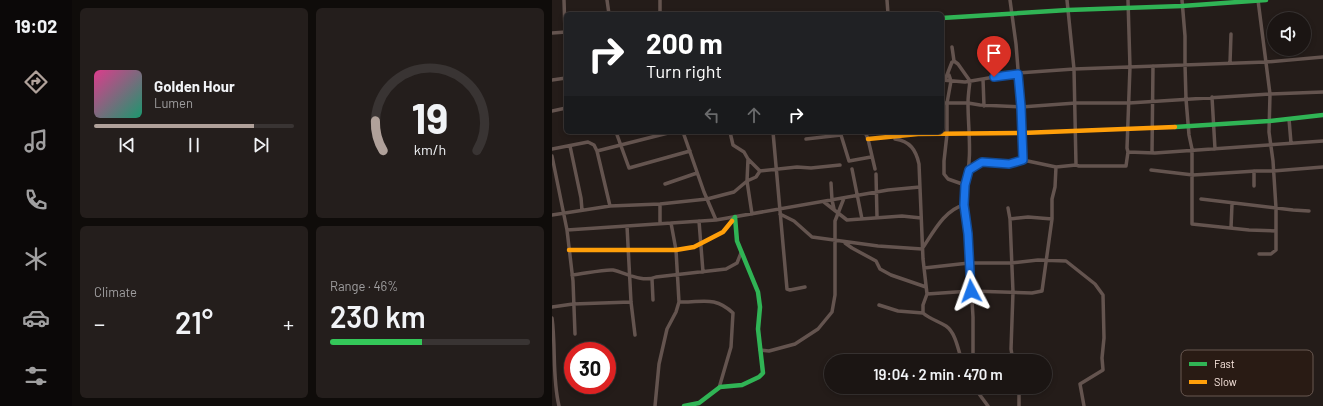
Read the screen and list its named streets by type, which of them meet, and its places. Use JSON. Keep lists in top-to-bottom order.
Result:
{
  "legend": ["Fast", "Slow"],
  "page": {
    "tabs": "19:02",
    "turn": ["200 m", "Turn right"],
    "song": ["Golden Hour", "Lumen"],
    "tile": [
      "Climate",
      ["Range · 46%", "230 km"]
    ],
    "heat": ["−", "21°", "+"],
    "limit": "30",
    "trip": "19:04 · 2 min · 470 m",
    "gauge": ["19", "km/h"]
  }
}
